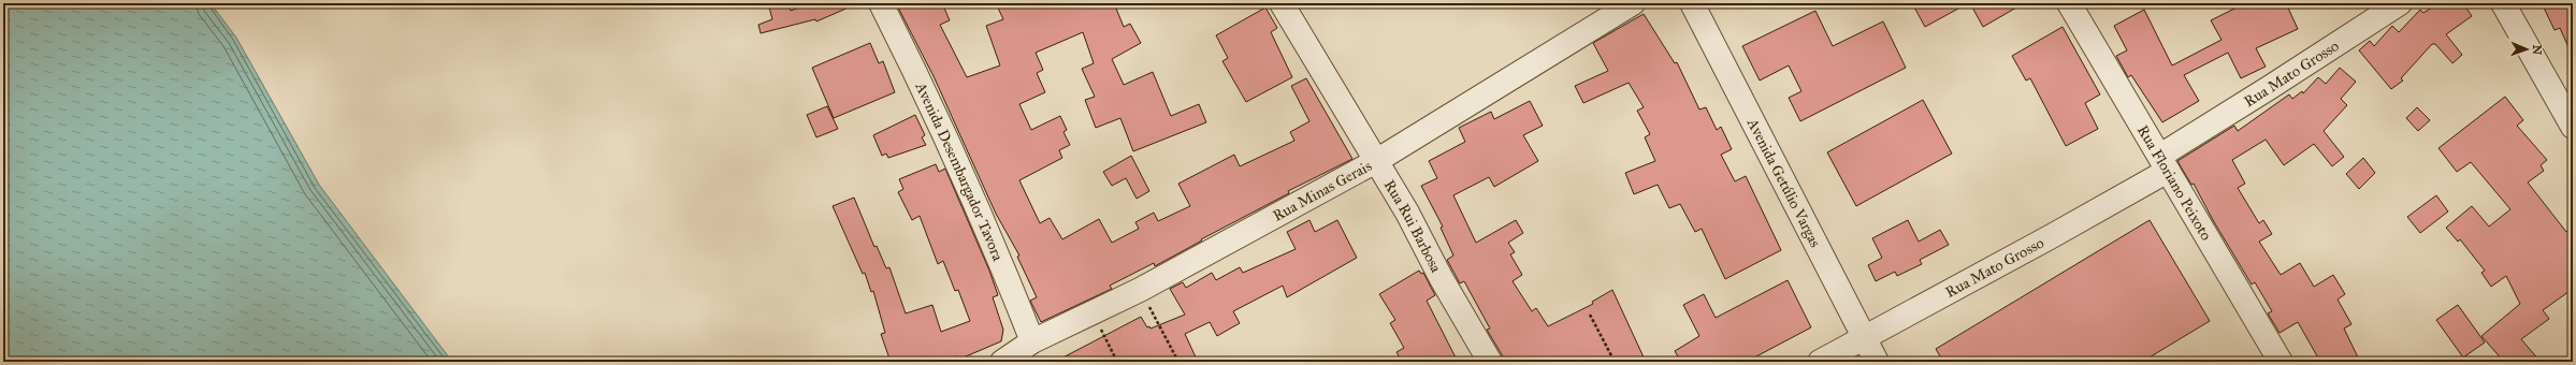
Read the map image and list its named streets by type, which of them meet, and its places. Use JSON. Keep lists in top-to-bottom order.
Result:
{
  "streets": {
    "street": [
      "Rua Mato Grosso",
      "Avenida Desembargador Tavora",
      "Avenida Getúlio Vargas",
      "Rua Floriano Peixoto",
      "Rua Minas Gerais",
      "Rua Rui Barbosa"
    ]
  },
  "crossings": [
    ["Rua Mato Grosso", "Avenida Getúlio Vargas"],
    ["Rua Mato Grosso", "Rua Floriano Peixoto"],
    ["Avenida Desembargador Tavora", "Rua Minas Gerais"],
    ["Rua Minas Gerais", "Rua Rui Barbosa"]
  ],
  "north": "right"
}
